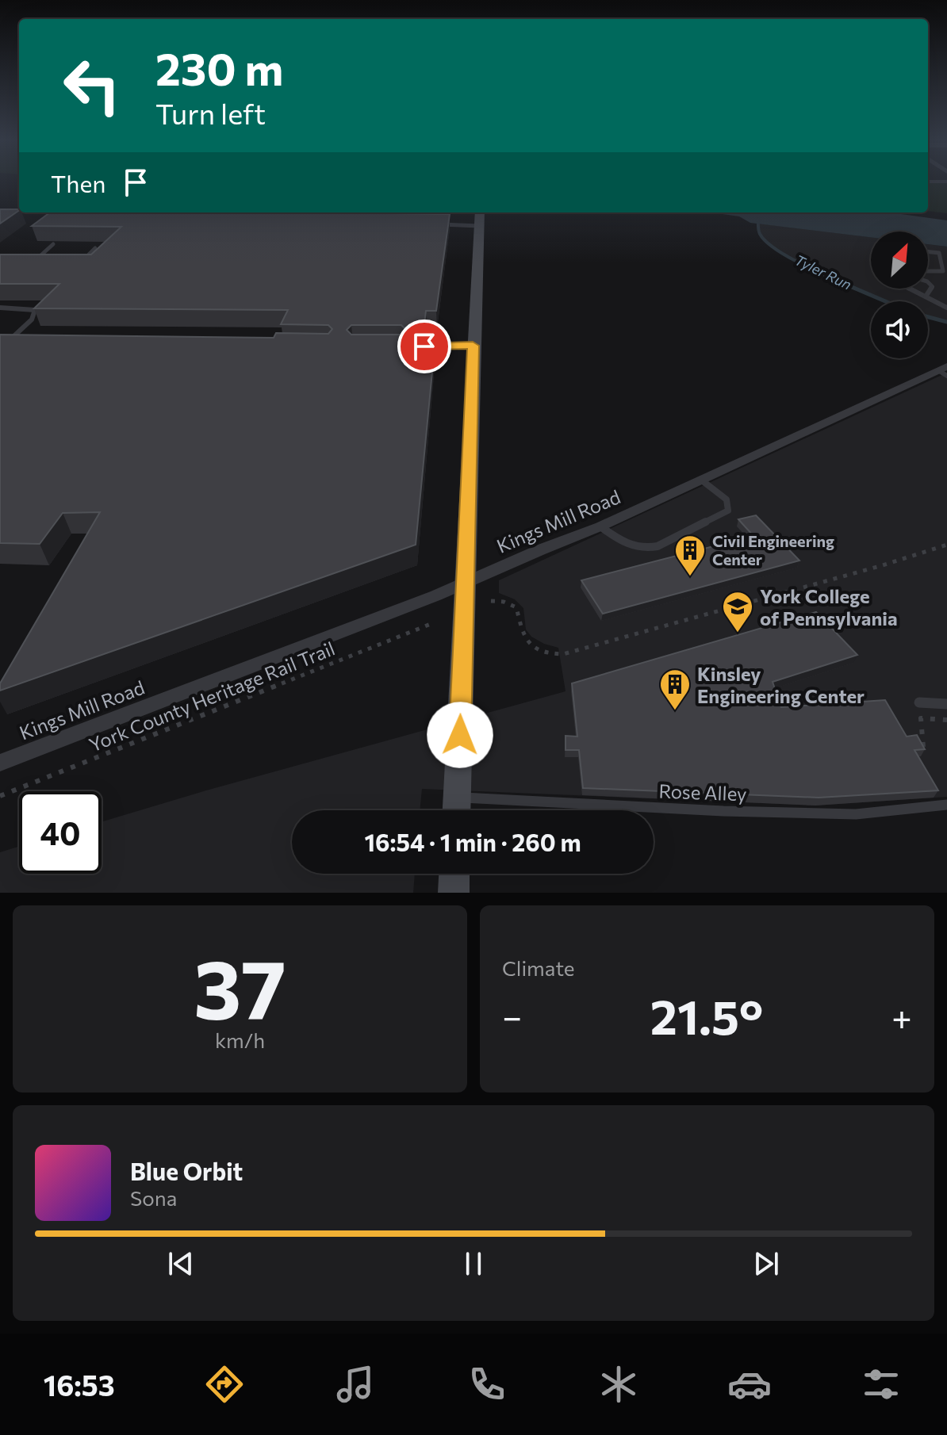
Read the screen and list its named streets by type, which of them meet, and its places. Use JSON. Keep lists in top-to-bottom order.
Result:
{
  "streets": {
    "street": ["Kings Mill Road"],
    "lane": ["Rose Alley"],
    "path": ["York County Heritage Rail Trail"]
  },
  "water": ["Tyler Run"],
  "places": {
    "building": ["Civil Engineering Center", "Kinsley Engineering Center"],
    "school or university": ["York College of Pennsylvania"]
  },
  "north": "top right",
  "page": {
    "turn": ["230 m", "Turn left"],
    "then": "Then",
    "limit": "40",
    "trip": "16:54 · 1 min · 260 m",
    "tile": [
      ["37", "km/h"],
      "Climate"
    ],
    "heat": ["−", "21.5°", "+"],
    "song": ["Blue Orbit", "Sona"],
    "tabs": "16:53"
  }
}
